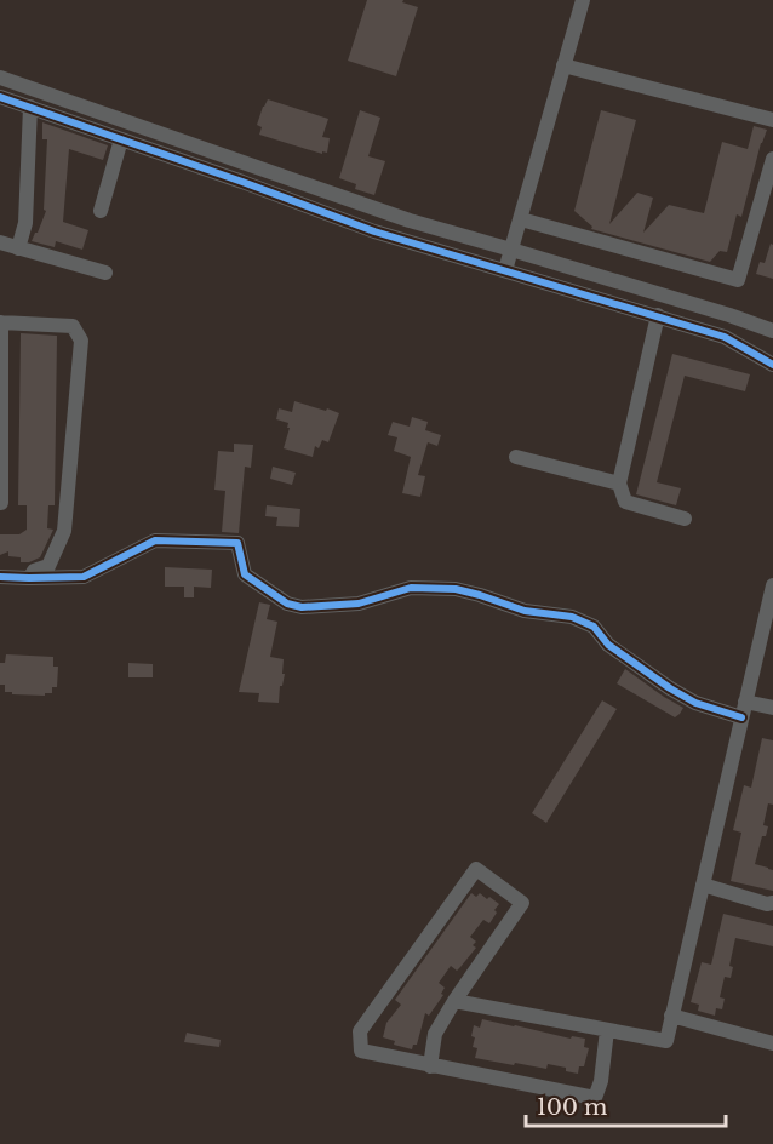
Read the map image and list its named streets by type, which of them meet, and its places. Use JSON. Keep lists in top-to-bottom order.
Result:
{
  "scale_bar": "100 m"
}
